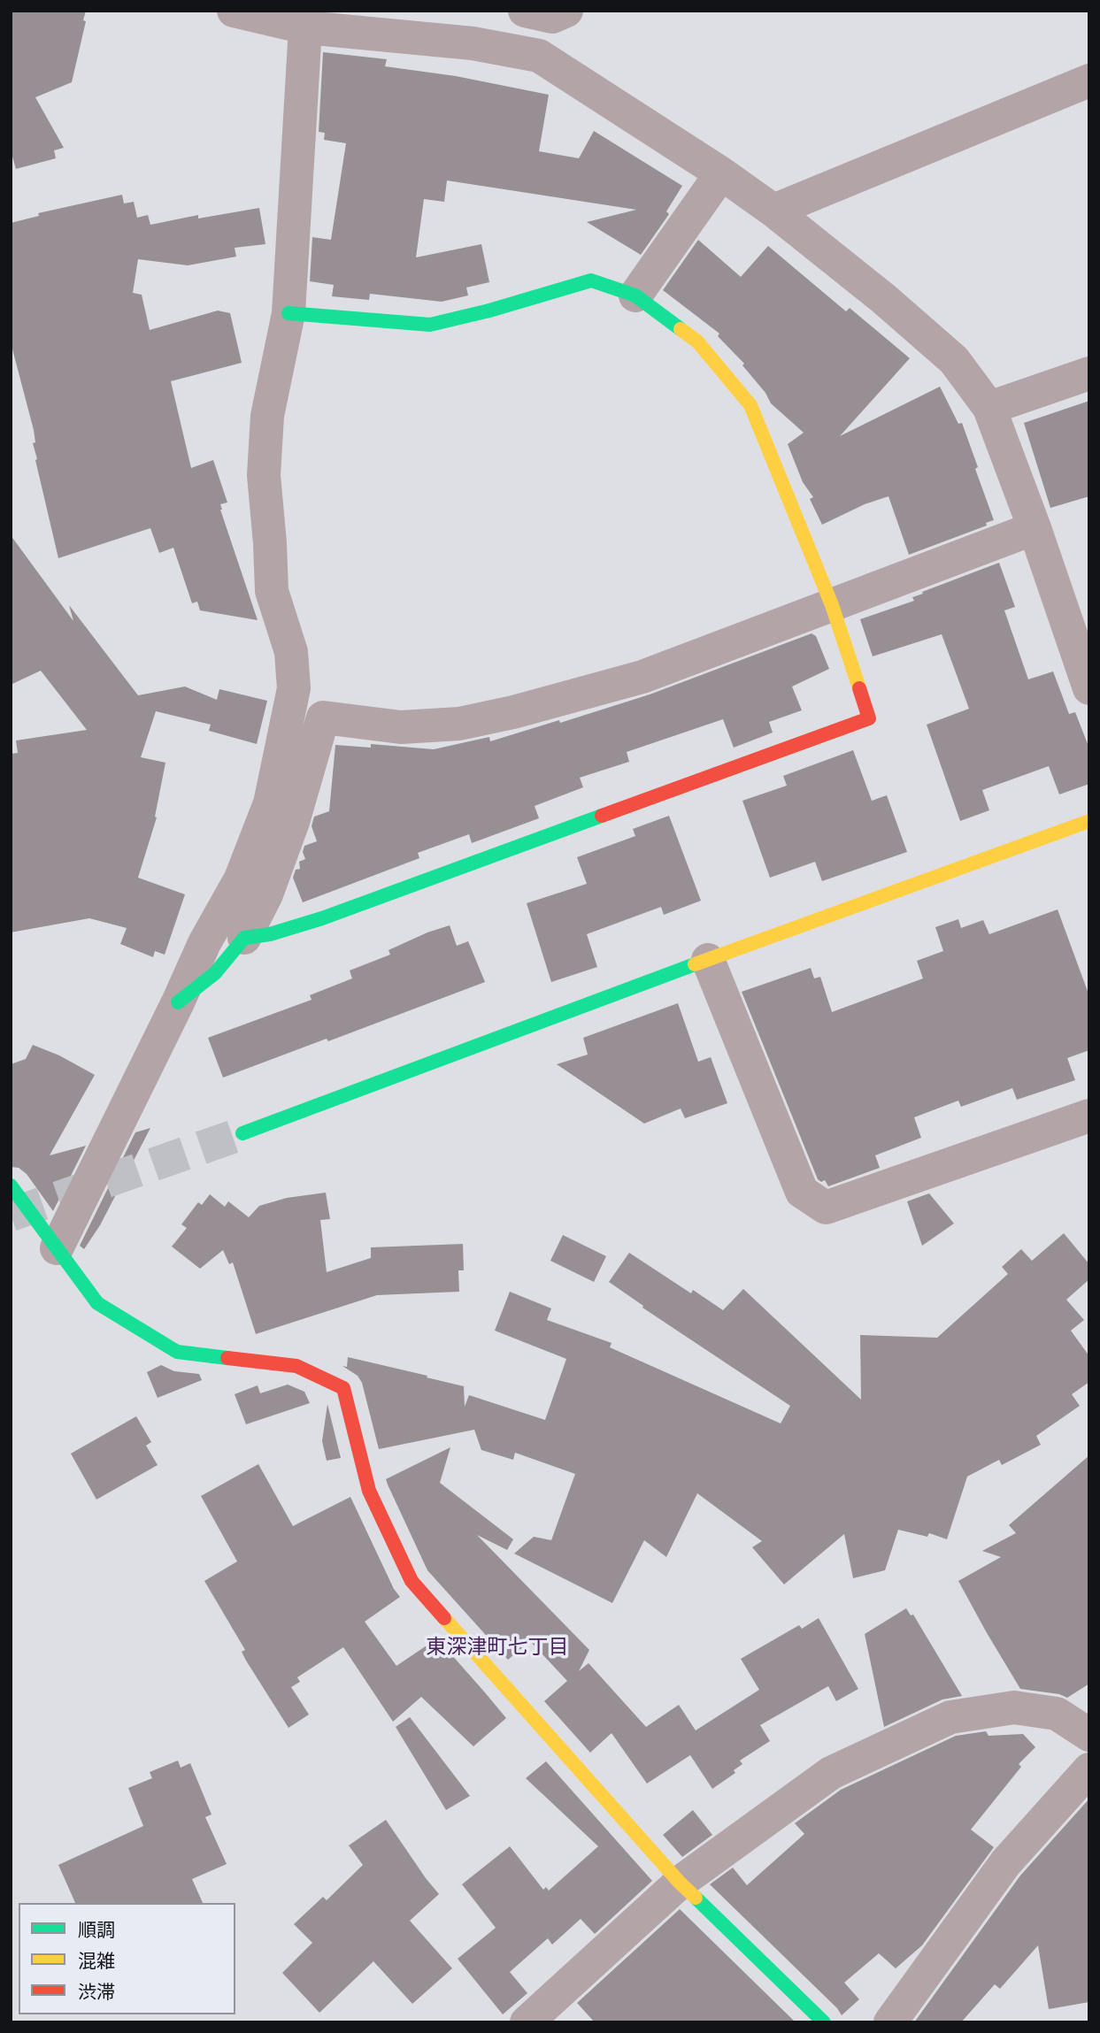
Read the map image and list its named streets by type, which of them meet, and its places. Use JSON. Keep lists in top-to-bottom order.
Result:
{
  "districts": ["東深津町七丁目"],
  "legend": ["順調", "混雑", "渋滞"]
}
